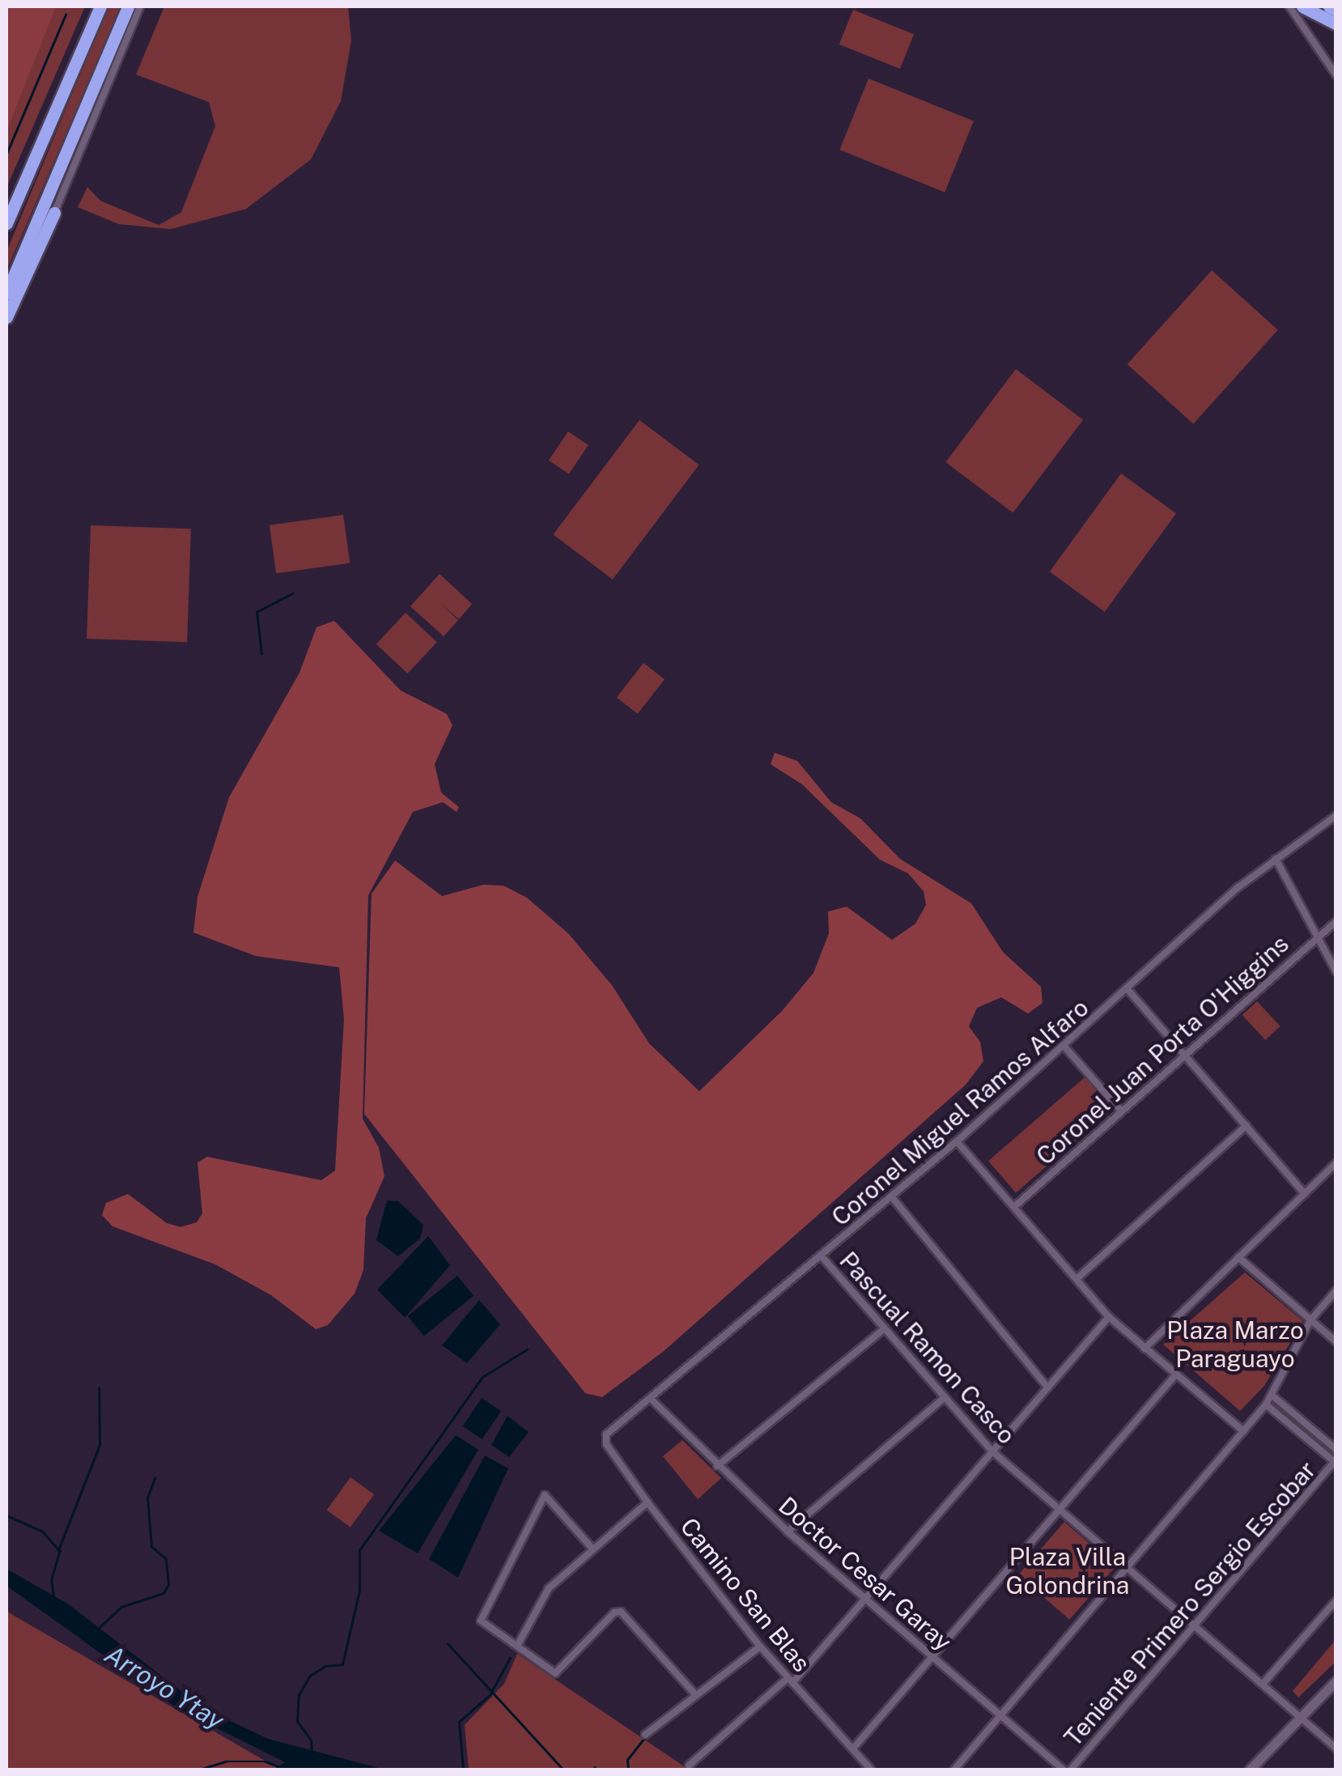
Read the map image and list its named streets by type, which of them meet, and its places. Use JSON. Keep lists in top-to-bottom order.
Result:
{
  "streets": {
    "street": [
      "Coronel Juan Porta O'Higgins",
      "Coronel Miguel Ramos Alfaro",
      "Pascual Ramon Casco",
      "Doctor Cesar Garay",
      "Camino San Blas",
      "Teniente Primero Sergio Escobar"
    ]
  },
  "crossings": [
    ["Coronel Miguel Ramos Alfaro", "Pascual Ramon Casco"],
    ["Coronel Miguel Ramos Alfaro", "Doctor Cesar Garay"],
    ["Coronel Miguel Ramos Alfaro", "Camino San Blas"],
    ["Pascual Ramon Casco", "Teniente Primero Sergio Escobar"]
  ],
  "water": ["Arroyo Ytay"],
  "parks": ["Plaza Marzo Paraguayo", "Plaza Villa Golondrina"]
}
